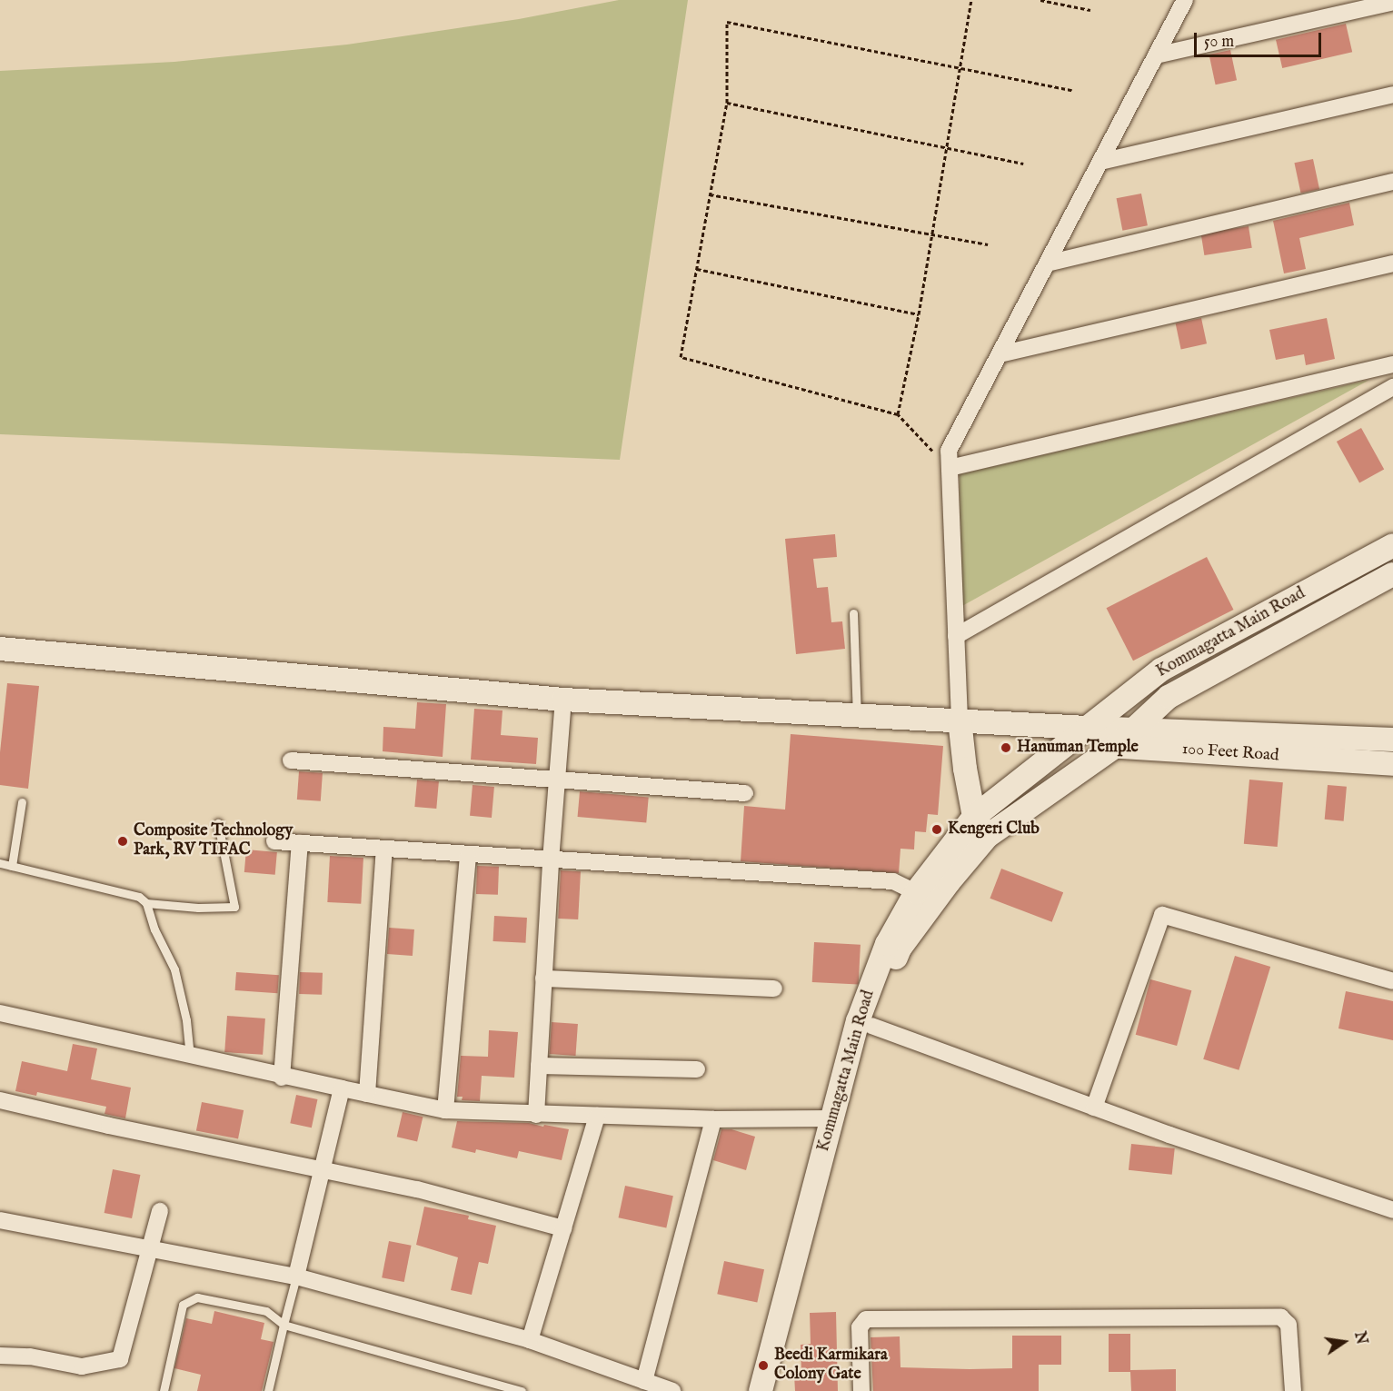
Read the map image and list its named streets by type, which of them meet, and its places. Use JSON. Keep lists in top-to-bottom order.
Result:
{
  "streets": {
    "main road": ["Kommagatta Main Road", "100 Feet Road"]
  },
  "crossings": [
    ["Kommagatta Main Road", "100 Feet Road"]
  ],
  "places": [
    "Hanuman Temple",
    "Kengeri Club",
    "Composite Technology Park, RV TIFAC",
    "Beedi Karmikara Colony Gate"
  ],
  "scale_bar": "50 m",
  "north": "right"
}
